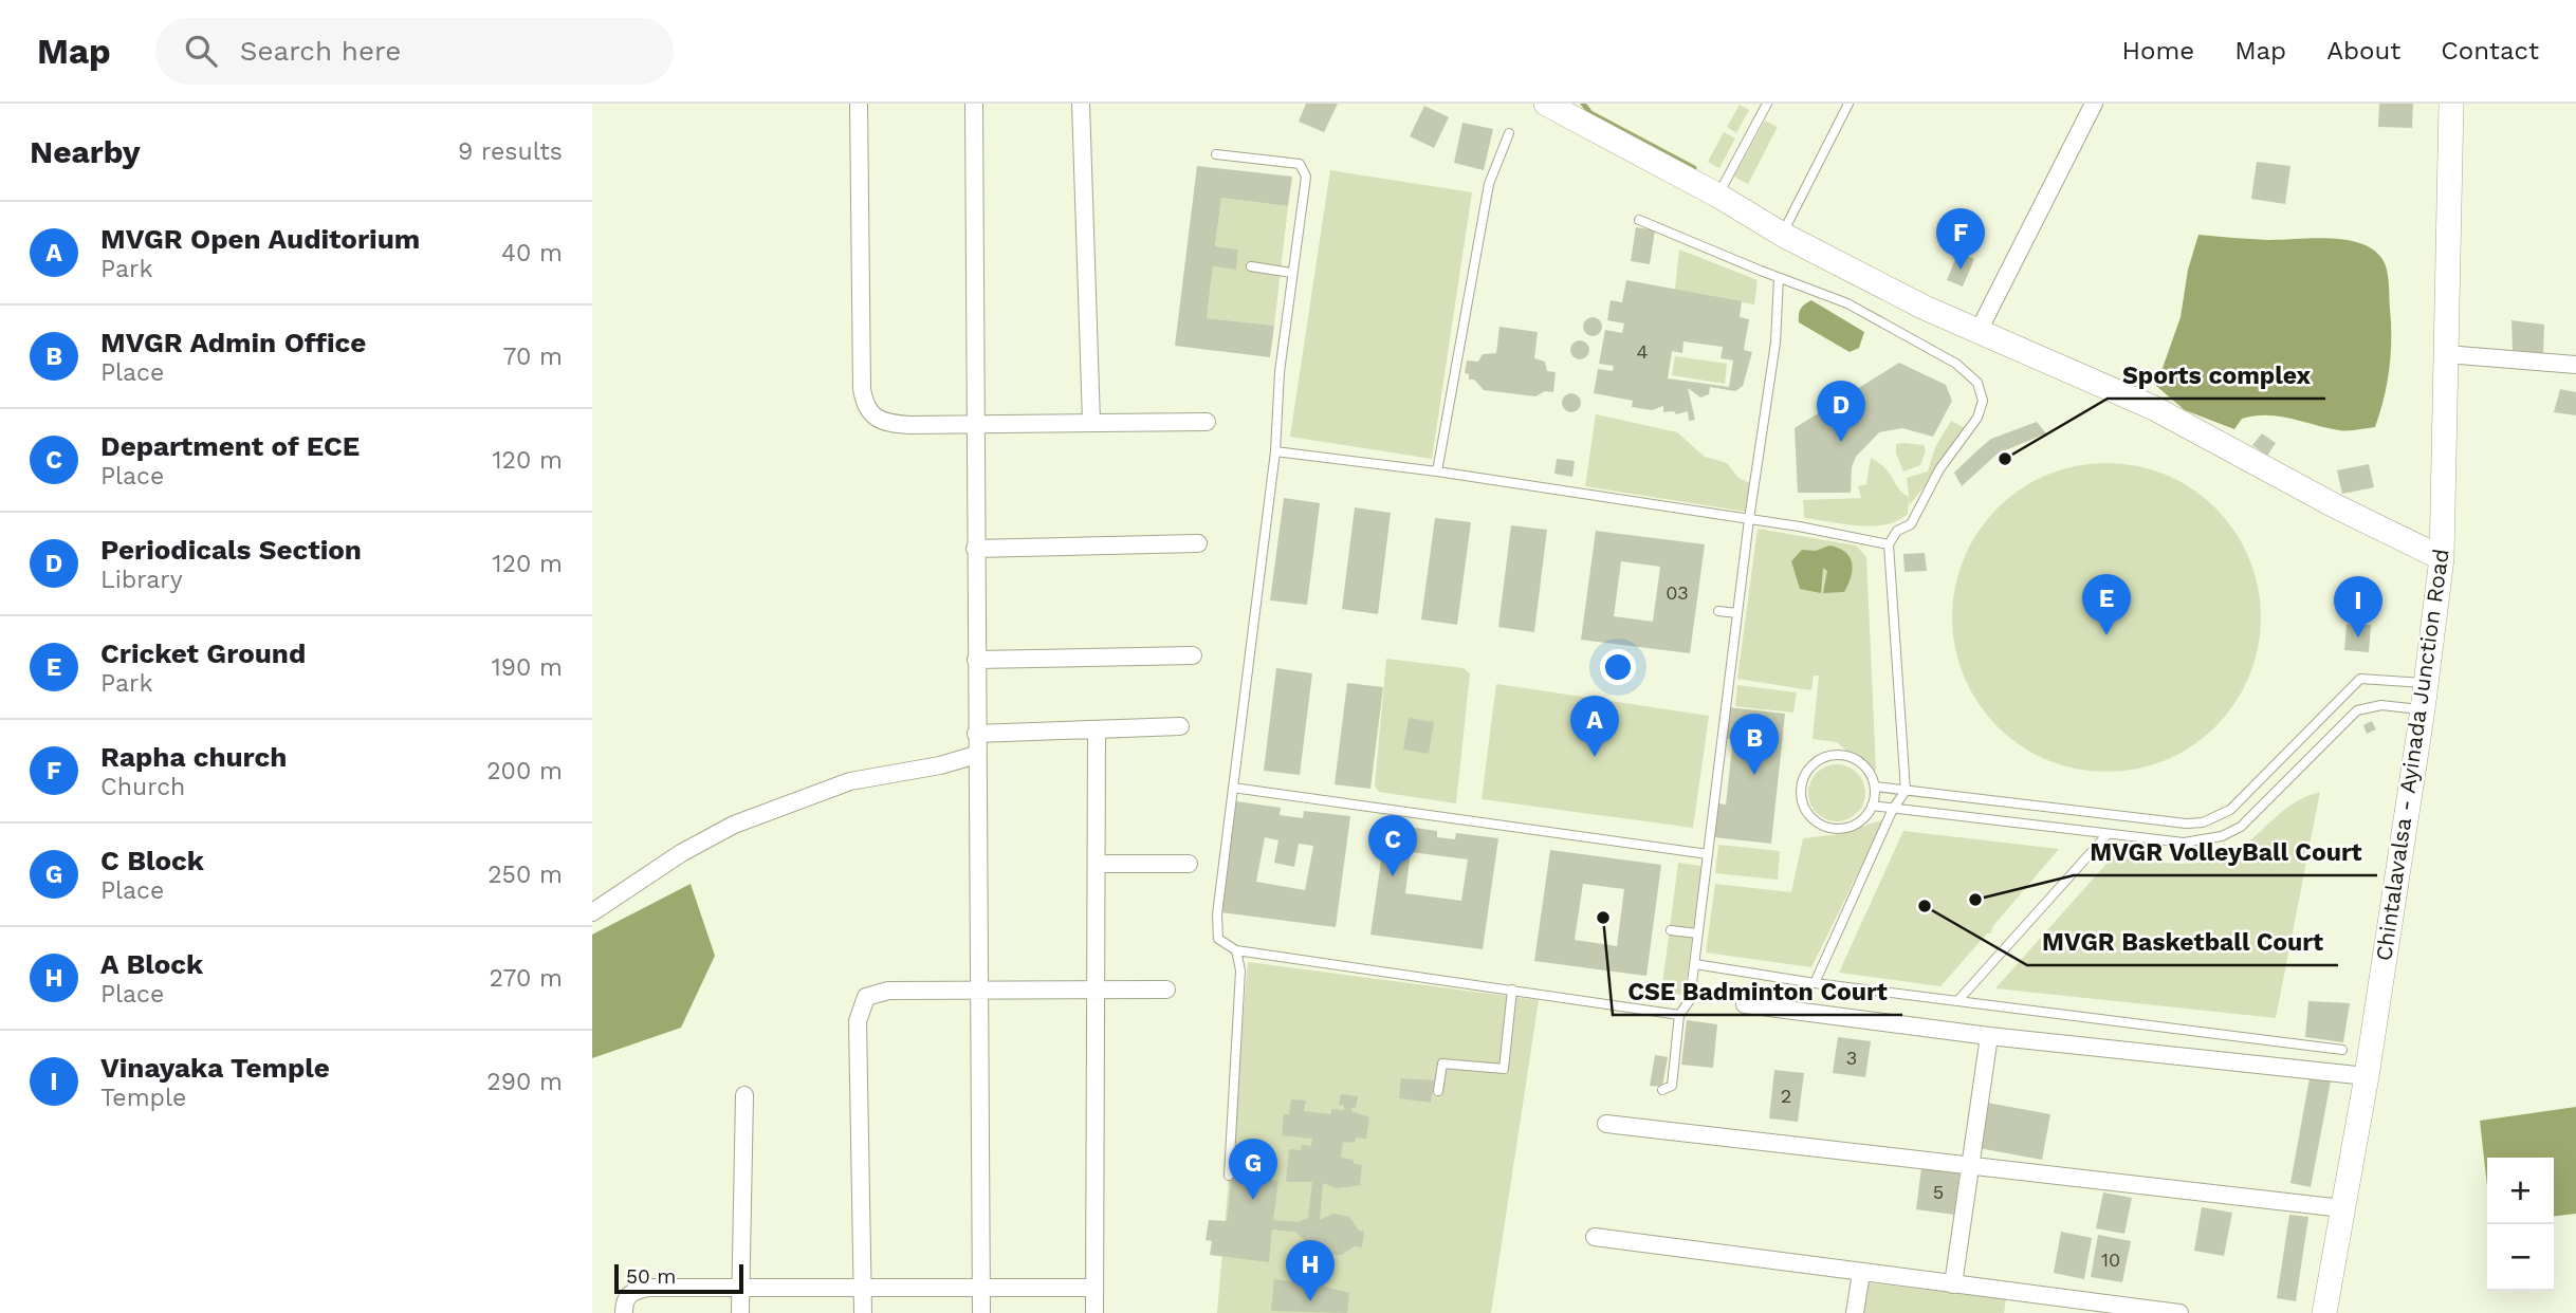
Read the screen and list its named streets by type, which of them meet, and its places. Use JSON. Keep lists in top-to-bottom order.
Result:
{
  "streets": {
    "main road": ["Chintalavalsa - Ayinada Junction Road"]
  },
  "places": [
    "Sports complex",
    "MVGR VolleyBall Court",
    "MVGR Basketball Court",
    "CSE Badminton Court"
  ],
  "house_numbers": [
    "4",
    "03",
    "3",
    "2",
    "5",
    "10"
  ],
  "scale_bar": "50 m",
  "page": {
    "header": "Map",
    "search": "Search here",
    "nav": [
      "Home",
      "Map",
      "About",
      "Contact"
    ],
    "heading": ["Nearby", "9 results"],
    "list": [
      {
        "mark": "A",
        "name": "MVGR Open Auditorium",
        "note": "Park",
        "value": "40 m"
      },
      {
        "mark": "B",
        "name": "MVGR Admin Office",
        "note": "Place",
        "value": "70 m"
      },
      {
        "mark": "C",
        "name": "Department of ECE",
        "note": "Place",
        "value": "120 m"
      },
      {
        "mark": "D",
        "name": "Periodicals Section",
        "note": "Library",
        "value": "120 m"
      },
      {
        "mark": "E",
        "name": "Cricket Ground",
        "note": "Park",
        "value": "190 m"
      },
      {
        "mark": "F",
        "name": "Rapha church",
        "note": "Church",
        "value": "200 m"
      },
      {
        "mark": "G",
        "name": "C Block",
        "note": "Place",
        "value": "250 m"
      },
      {
        "mark": "H",
        "name": "A Block",
        "note": "Place",
        "value": "270 m"
      },
      {
        "mark": "I",
        "name": "Vinayaka Temple",
        "note": "Temple",
        "value": "290 m"
      }
    ],
    "pins": [
      "F",
      "D",
      "E",
      "I",
      "A",
      "B",
      "C",
      "G",
      "H"
    ],
    "map_buttons": ["+", "−"],
    "scale": "50 m"
  }
}
